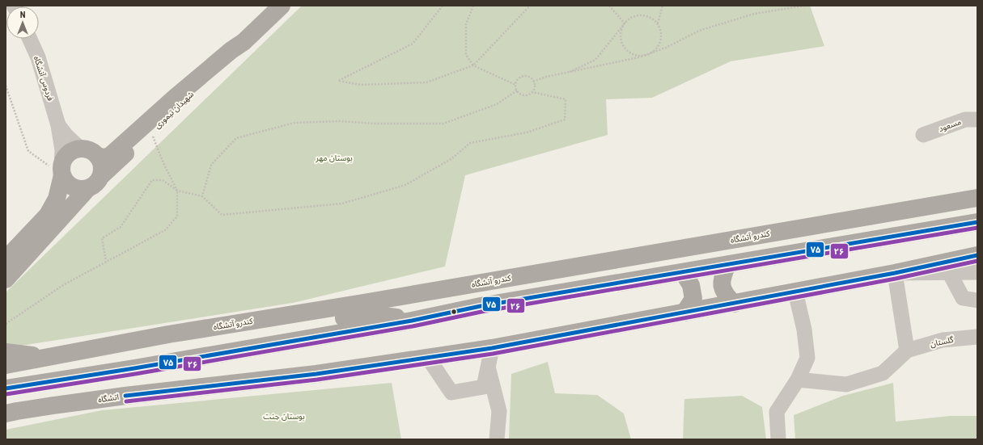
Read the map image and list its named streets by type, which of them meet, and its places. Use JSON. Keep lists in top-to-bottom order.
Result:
{
  "streets": {
    "main road": ["شهیدان تیموری", "کندرو آتشگاه", "اتشگاه"],
    "street": ["فردوس آتشگاه", "مسعود", "گلستان"]
  },
  "crossings": [
    ["فردوس آتشگاه", "شهیدان تیموری"]
  ],
  "parks": ["بوستان مهر", "بوستان جنت"],
  "lines": ["transit line ۷۵", "transit line ۲۶"],
  "north": "top"
}
